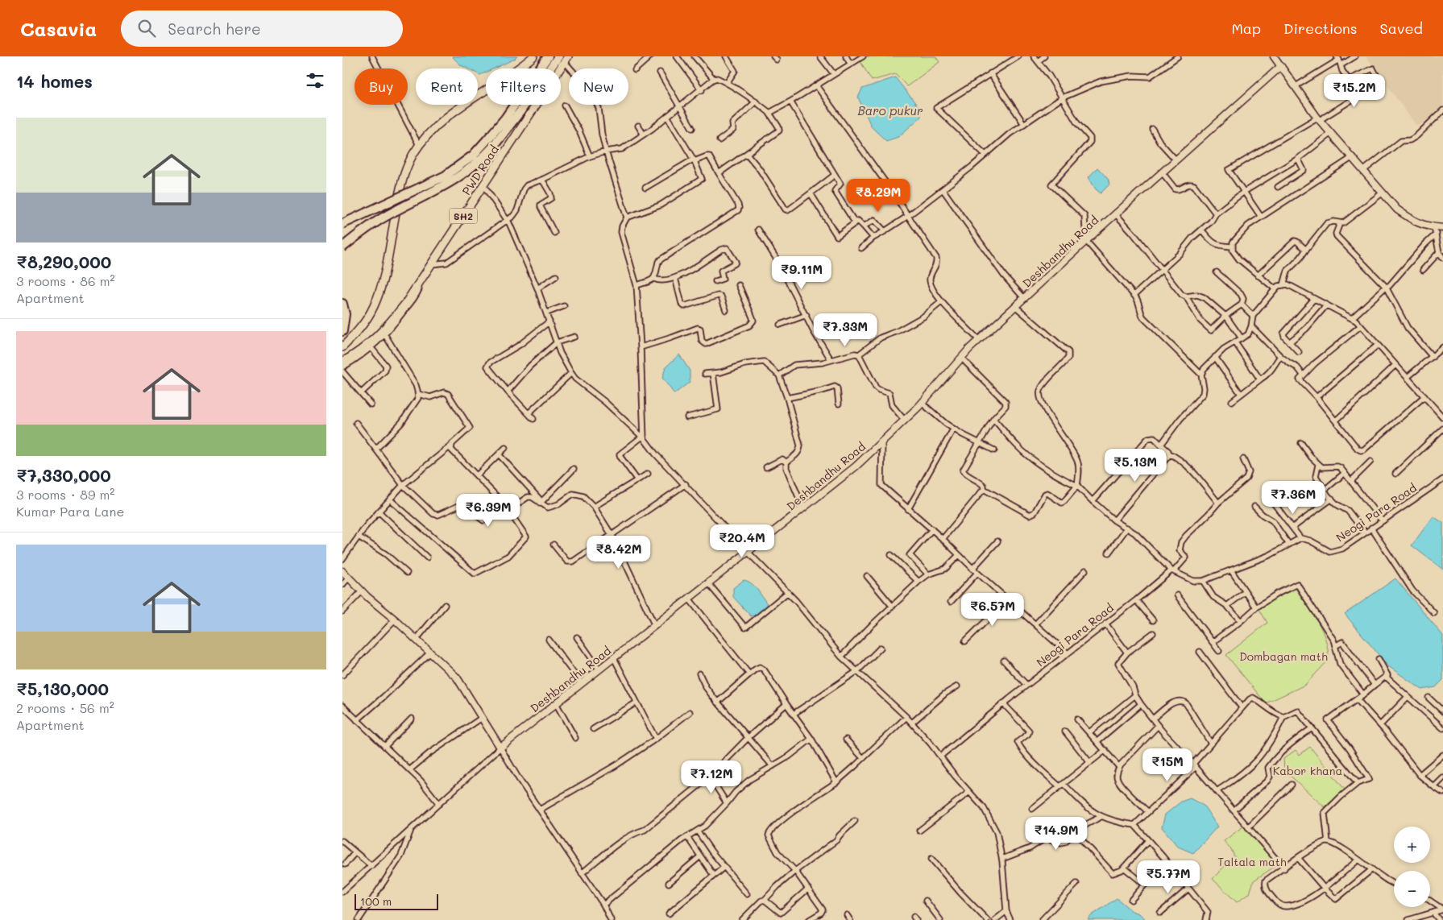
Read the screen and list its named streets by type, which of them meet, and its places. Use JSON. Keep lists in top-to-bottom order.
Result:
{
  "streets": {
    "main road": ["PWD Road", "SH2"],
    "street": ["Deshbandhu Road", "Neogi Para Road"]
  },
  "water": ["Baro pukur"],
  "parks": ["Dombagan math", "Kabor khana", "Taltala math"],
  "scale_bar": "100 m",
  "page": {
    "header": "Casavia",
    "search": "Search here",
    "nav": ["Map", "Directions", "Saved"],
    "heading": "14 homes",
    "chip": [
      "Buy",
      "Rent",
      "Filters",
      "New"
    ],
    "price": [
      "₹15.2M",
      "₹8.29M",
      "₹9.11M",
      "₹7.33M",
      "₹5.13M",
      "₹7.36M",
      "₹6.39M",
      "₹20.4M",
      "₹8.42M",
      "₹6.57M",
      "₹15M",
      "₹7.12M",
      "₹14.9M",
      "₹5.77M"
    ],
    "list": [
      {
        "name": "₹8,290,000",
        "note": "3 rooms · 86 m² · Apartment"
      },
      {
        "name": "₹7,330,000",
        "note": "3 rooms · 89 m² · Kumar Para Lane"
      },
      {
        "name": "₹5,130,000",
        "note": "2 rooms · 56 m² · Apartment"
      }
    ],
    "map_buttons": ["+", "−"],
    "scale": "100 m"
  }
}
